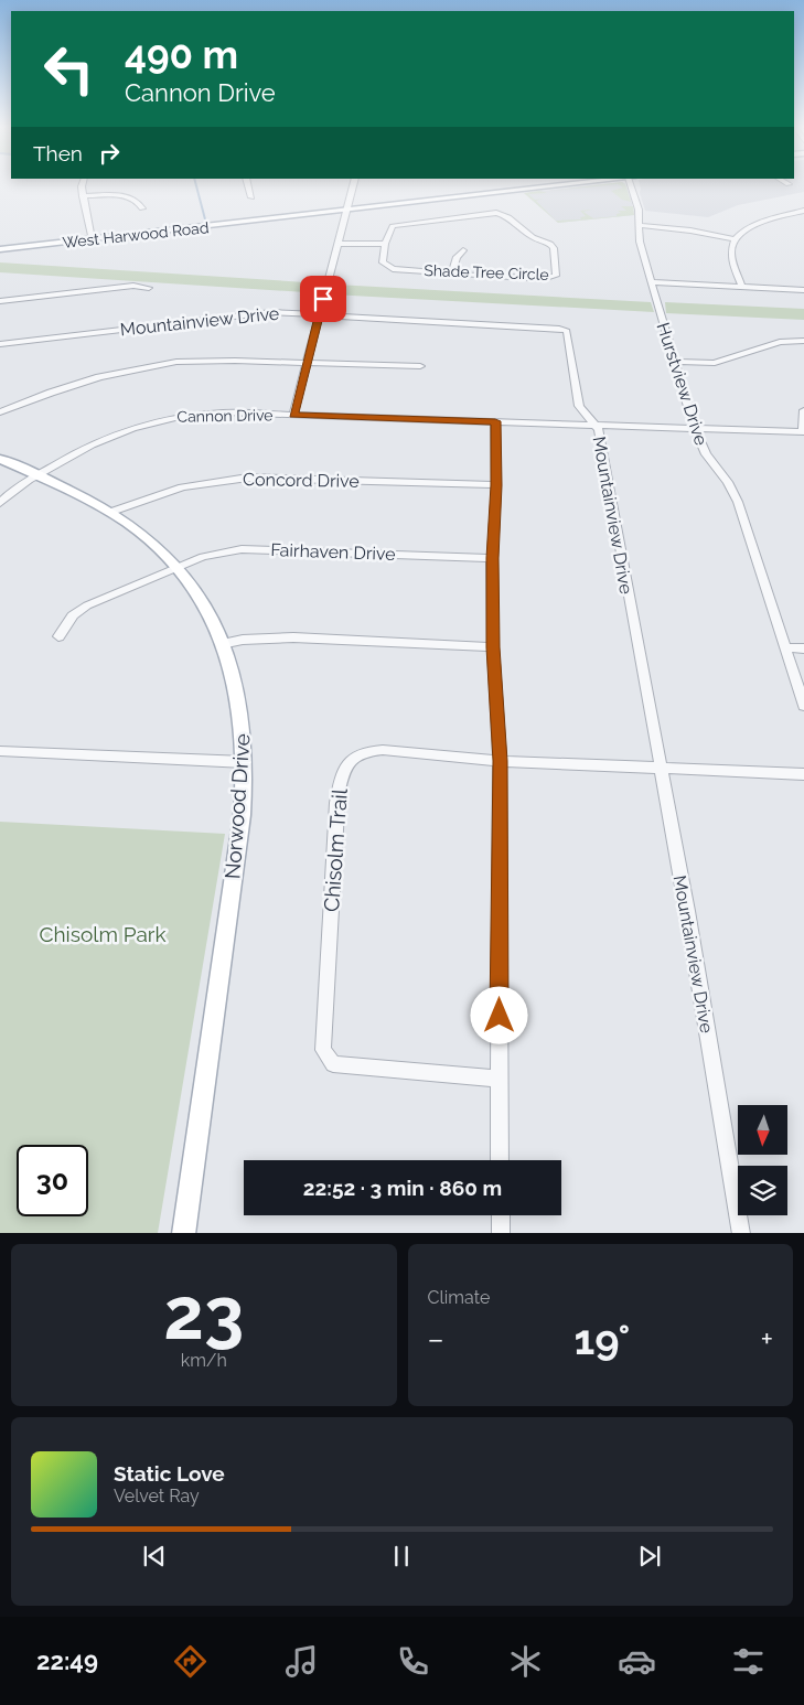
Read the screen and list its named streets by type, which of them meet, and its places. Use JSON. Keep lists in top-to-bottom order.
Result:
{
  "streets": {
    "main road": ["West Harwood Road", "Norwood Drive"],
    "street": [
      "Shade Tree Circle",
      "Mountainview Drive",
      "Hurstview Drive",
      "Cannon Drive",
      "Concord Drive",
      "Fairhaven Drive",
      "Chisolm Trail"
    ]
  },
  "crossings": [
    ["Mountainview Drive", "Cannon Drive"],
    ["Mountainview Drive", "Chisolm Trail"],
    ["Hurstview Drive", "Cannon Drive"],
    ["Cannon Drive", "Norwood Drive"],
    ["Concord Drive", "Norwood Drive"],
    ["Fairhaven Drive", "Norwood Drive"]
  ],
  "parks": ["Chisolm Park"],
  "north": "bottom",
  "page": {
    "turn": ["490 m", "Cannon Drive"],
    "then": "Then",
    "limit": "30",
    "trip": "22:52 · 3 min · 860 m",
    "tile": [
      ["23", "km/h"],
      "Climate"
    ],
    "heat": ["−", "19°", "+"],
    "song": ["Static Love", "Velvet Ray"],
    "tabs": "22:49"
  }
}
